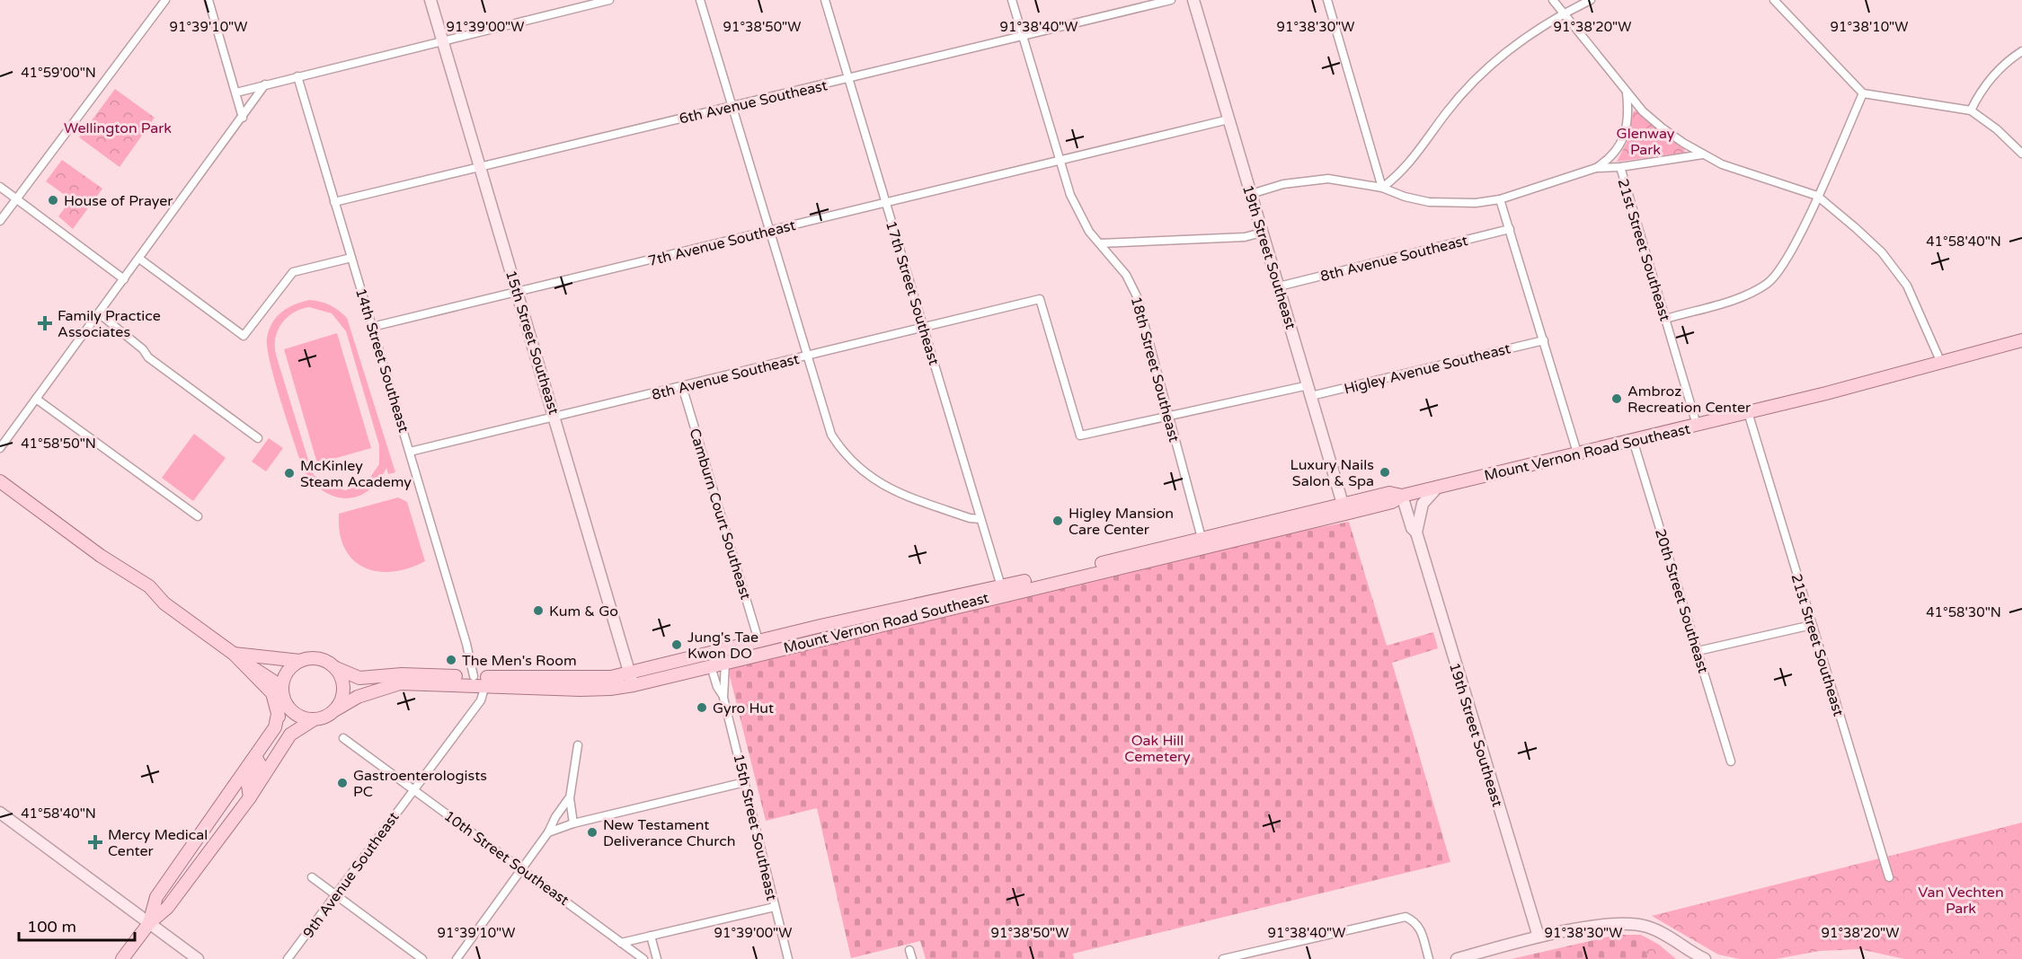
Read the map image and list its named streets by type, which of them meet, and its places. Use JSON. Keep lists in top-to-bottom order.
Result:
{
  "streets": {
    "main road": ["19th Street Southeast", "15th Street Southeast", "Mount Vernon Road Southeast"],
    "street": [
      "6th Avenue Southeast",
      "7th Avenue Southeast",
      "21st Street Southeast",
      "8th Avenue Southeast",
      "17th Street Southeast",
      "14th Street Southeast",
      "Higley Avenue Southeast",
      "18th Street Southeast",
      "Camburn Court Southeast",
      "20th Street Southeast",
      "10th Street Southeast",
      "9th Avenue Southeast"
    ]
  },
  "crossings": [
    ["6th Avenue Southeast", "17th Street Southeast"],
    ["6th Avenue Southeast", "15th Street Southeast"],
    ["6th Avenue Southeast", "14th Street Southeast"],
    ["6th Avenue Southeast", "18th Street Southeast"],
    ["7th Avenue Southeast", "19th Street Southeast"],
    ["7th Avenue Southeast", "17th Street Southeast"],
    ["7th Avenue Southeast", "15th Street Southeast"],
    ["7th Avenue Southeast", "14th Street Southeast"],
    ["7th Avenue Southeast", "18th Street Southeast"],
    ["21st Street Southeast", "Mount Vernon Road Southeast"],
    ["19th Street Southeast", "8th Avenue Southeast"],
    ["19th Street Southeast", "Higley Avenue Southeast"],
    ["19th Street Southeast", "Mount Vernon Road Southeast"],
    ["8th Avenue Southeast", "17th Street Southeast"],
    ["8th Avenue Southeast", "15th Street Southeast"],
    ["8th Avenue Southeast", "14th Street Southeast"],
    ["8th Avenue Southeast", "Higley Avenue Southeast"],
    ["8th Avenue Southeast", "Camburn Court Southeast"],
    ["17th Street Southeast", "Mount Vernon Road Southeast"],
    ["15th Street Southeast", "Mount Vernon Road Southeast"],
    ["14th Street Southeast", "Mount Vernon Road Southeast"],
    ["Higley Avenue Southeast", "18th Street Southeast"],
    ["18th Street Southeast", "Mount Vernon Road Southeast"],
    ["Mount Vernon Road Southeast", "Camburn Court Southeast"],
    ["Mount Vernon Road Southeast", "20th Street Southeast"],
    ["Mount Vernon Road Southeast", "9th Avenue Southeast"],
    ["10th Street Southeast", "9th Avenue Southeast"]
  ],
  "parks": [
    "Wellington Park",
    "Glenway Park",
    "Oak Hill Cemetery",
    "Van Vechten Park"
  ],
  "places": {
    "other": [
      "House of Prayer",
      "Ambroz Recreation Center",
      "Luxury Nails Salon & Spa",
      "McKinley Steam Academy",
      "Higley Mansion Care Center",
      "Kum & Go",
      "Jung's Tae Kwon DO",
      "The Men's Room",
      "Gyro Hut",
      "Gastroenterologists PC",
      "New Testament Deliverance Church"
    ],
    "health": ["Family Practice Associates", "Mercy Medical Center"]
  },
  "scale_bar": "100 m",
  "coordinates": [
    "91°39'10\"W",
    "91°39'00\"W",
    "91°38'50\"W",
    "91°38'40\"W",
    "91°38'30\"W",
    "91°38'20\"W",
    "91°38'10\"W",
    "41°59'00\"N",
    "41°58'40\"N",
    "41°58'50\"N",
    "41°58'30\"N"
  ]
}
